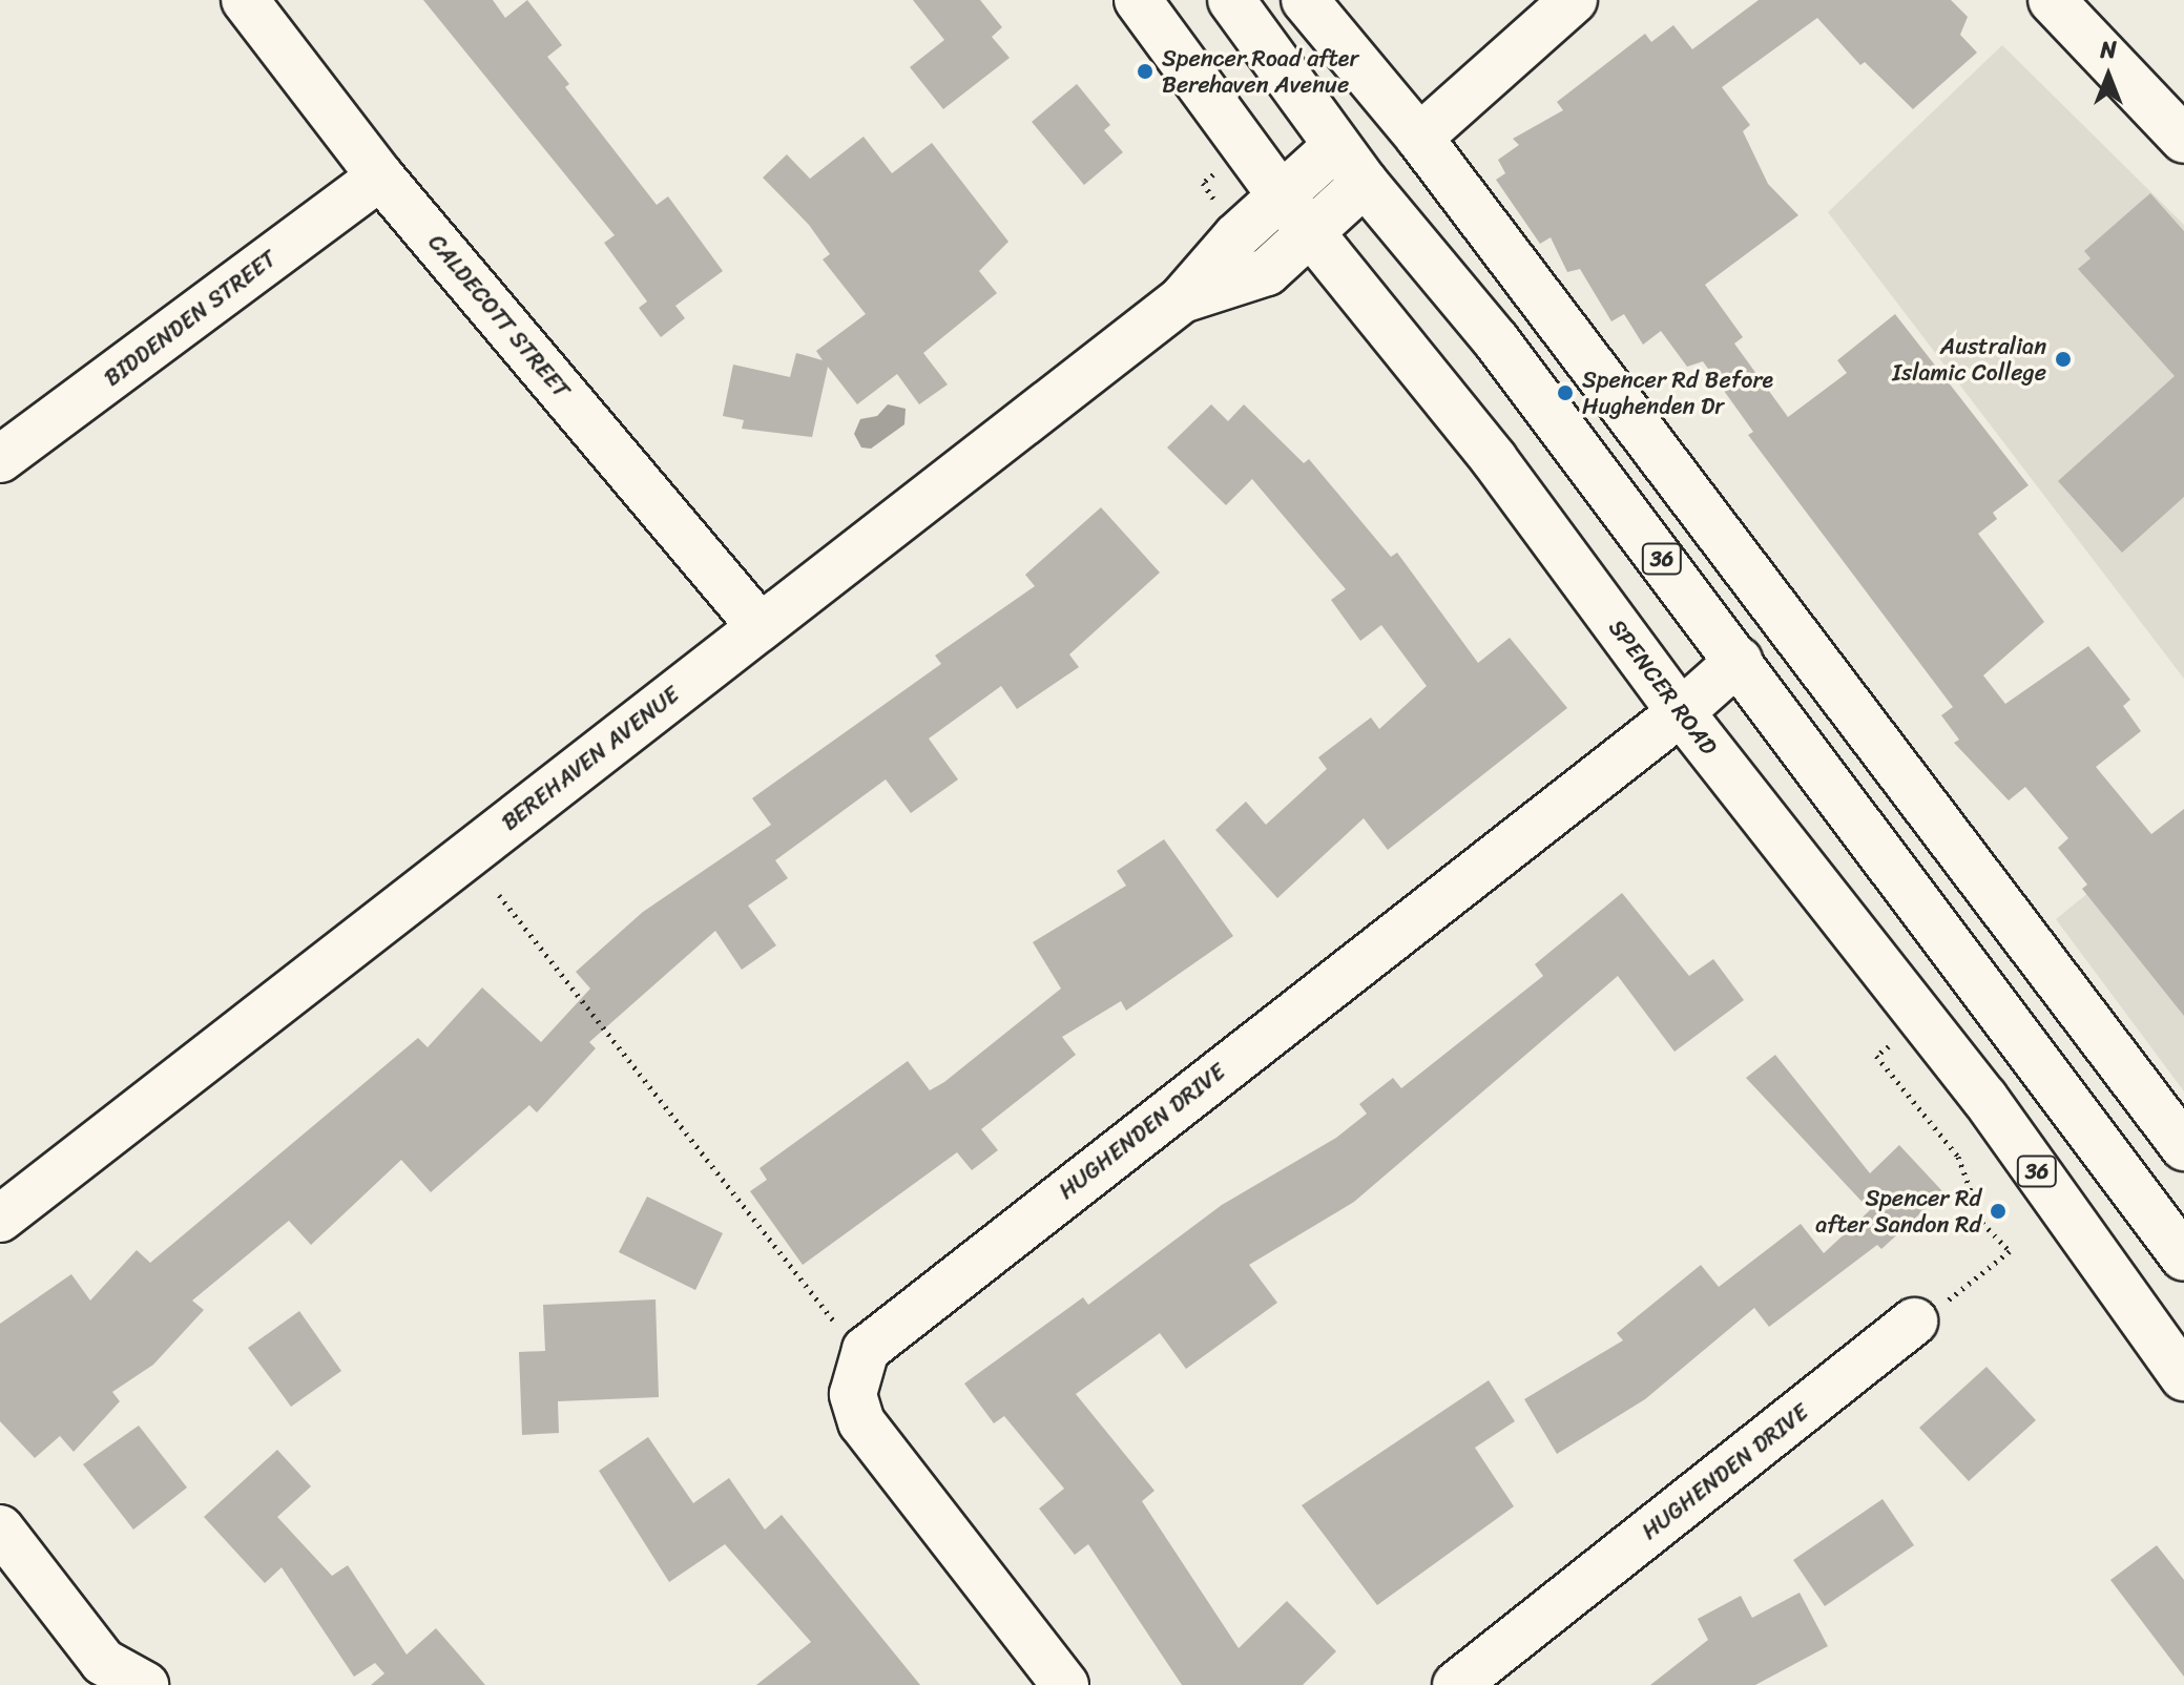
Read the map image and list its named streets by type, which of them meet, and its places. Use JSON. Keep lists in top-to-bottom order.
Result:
{
  "streets": {
    "street": [
      "CALDECOTT STREET",
      "BIDDENDEN STREET",
      "36",
      "SPENCER ROAD",
      "BEREHAVEN AVENUE",
      "HUGHENDEN DRIVE"
    ]
  },
  "crossings": [
    ["CALDECOTT STREET", "BIDDENDEN STREET"],
    ["CALDECOTT STREET", "BEREHAVEN AVENUE"],
    ["36", "BEREHAVEN AVENUE"],
    ["36", "HUGHENDEN DRIVE"],
    ["SPENCER ROAD", "BEREHAVEN AVENUE"],
    ["SPENCER ROAD", "HUGHENDEN DRIVE"]
  ],
  "places": [
    "Spencer Road after Berehaven Avenue",
    "Australian Islamic College",
    "Spencer Rd Before Hughenden Dr",
    "Spencer Rd after Sandon Rd"
  ],
  "north": "top"
}
